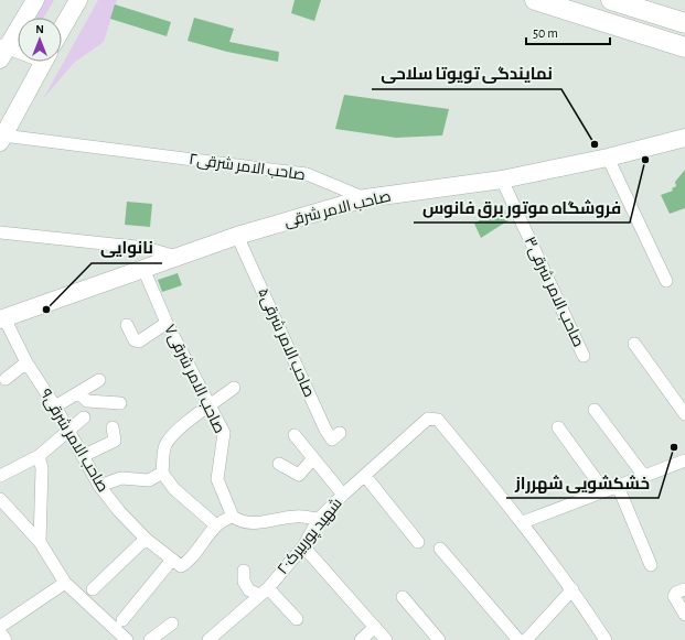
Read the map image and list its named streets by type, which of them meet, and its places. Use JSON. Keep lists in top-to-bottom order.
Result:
{
  "streets": {
    "street": [
      "۲صاحب الامر شرقی",
      "صاحب الامر شرقی",
      "صاحب الامر شرقی۳",
      "صاحب الامر شرقی۵",
      "صاحب الامر شرقی۷",
      "صاحب الامر شرقی۹",
      "شهید پوربیرک۲۰"
    ]
  },
  "crossings": [
    ["۲صاحب الامر شرقی", "صاحب الامر شرقی"],
    ["صاحب الامر شرقی", "صاحب الامر شرقی۳"],
    ["صاحب الامر شرقی", "صاحب الامر شرقی۵"],
    ["صاحب الامر شرقی", "صاحب الامر شرقی۷"],
    ["صاحب الامر شرقی", "صاحب الامر شرقی۹"]
  ],
  "places": [
    "نمایندگی تویوتا سلاحی",
    "فروشگاه موتور برق فانوس",
    "نانوایی",
    "خشکشویی شهرراز"
  ],
  "scale_bar": "50 m",
  "north": "top"
}
